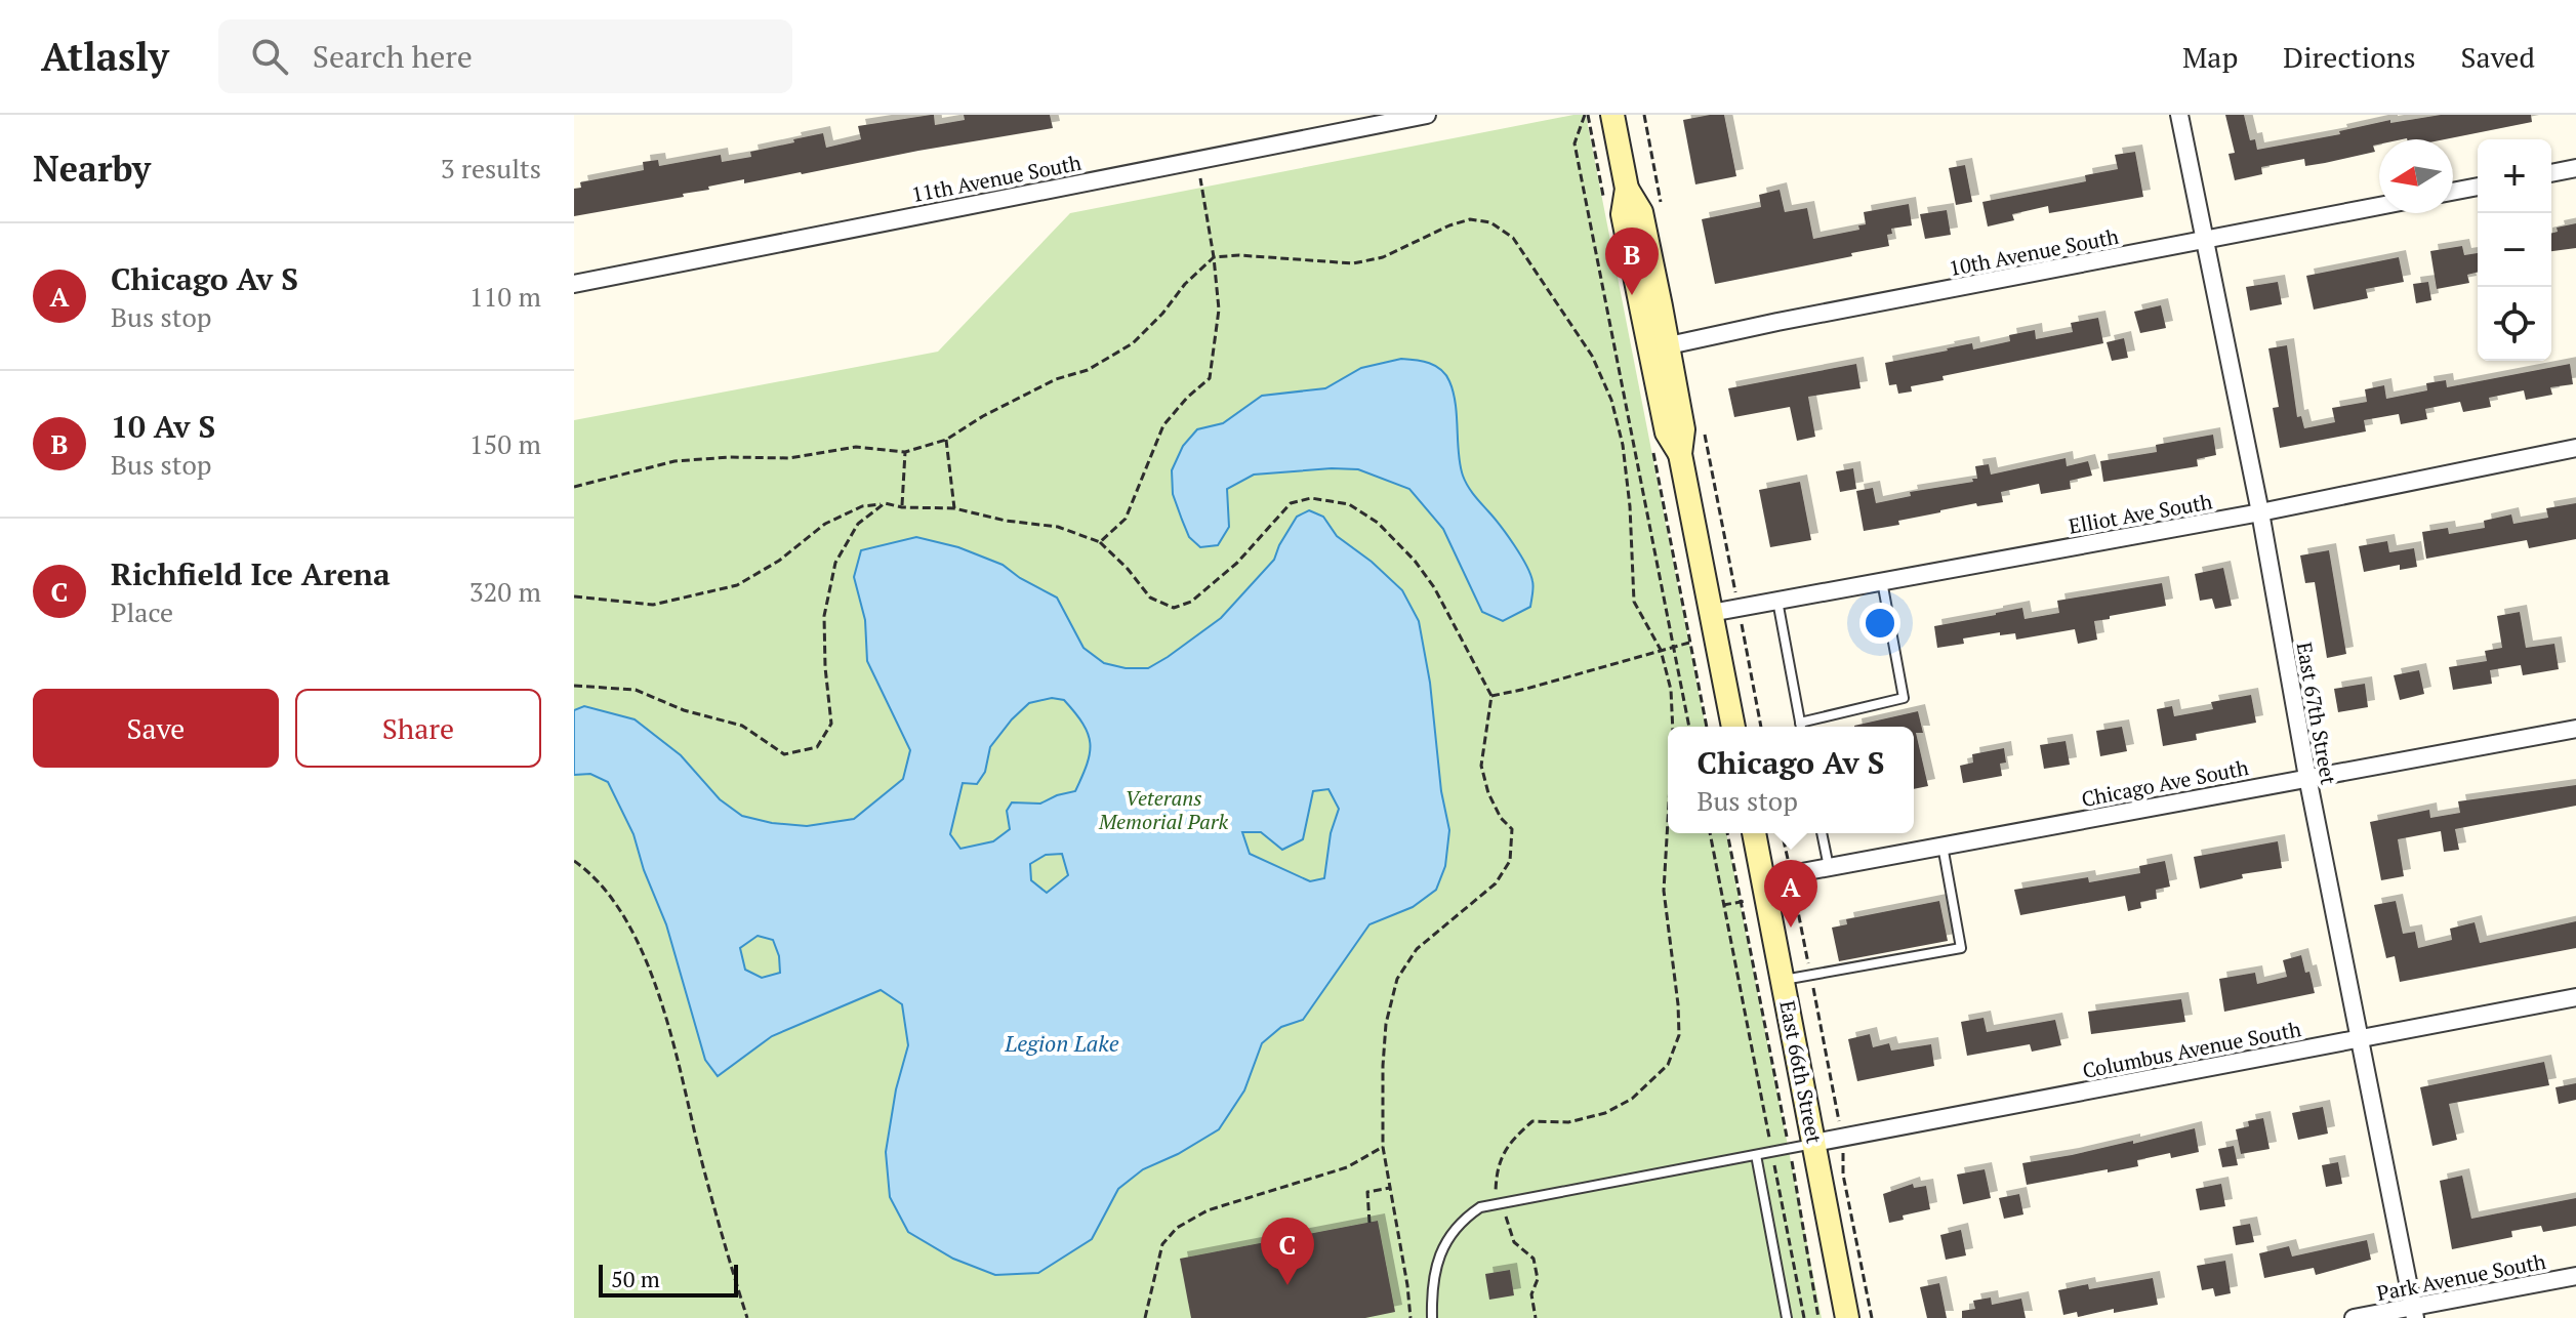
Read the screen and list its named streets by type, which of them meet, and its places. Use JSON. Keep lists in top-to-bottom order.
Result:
{
  "streets": {
    "main road": ["East 66th Street"],
    "street": [
      "11th Avenue South",
      "10th Avenue South",
      "Elliot Ave South",
      "East 67th Street",
      "Chicago Ave South",
      "Columbus Avenue South",
      "Park Avenue South"
    ]
  },
  "crossings": [
    ["10th Avenue South", "East 67th Street"],
    ["Elliot Ave South", "East 67th Street"],
    ["East 67th Street", "Chicago Ave South"],
    ["East 67th Street", "Columbus Avenue South"],
    ["East 67th Street", "Park Avenue South"],
    ["Chicago Ave South", "East 66th Street"],
    ["Columbus Avenue South", "East 66th Street"]
  ],
  "water": ["Legion Lake"],
  "parks": ["Veterans Memorial Park"],
  "scale_bar": "50 m",
  "north": "left",
  "page": {
    "header": "Atlasly",
    "search": "Search here",
    "nav": ["Map", "Directions", "Saved"],
    "heading": ["Nearby", "3 results"],
    "map_buttons": ["+", "−"],
    "list": [
      {
        "mark": "A",
        "name": "Chicago Av S",
        "note": "Bus stop",
        "value": "110 m"
      },
      {
        "mark": "B",
        "name": "10 Av S",
        "note": "Bus stop",
        "value": "150 m"
      },
      {
        "mark": "C",
        "name": "Richfield Ice Arena",
        "note": "Place",
        "value": "320 m"
      }
    ],
    "pins": ["B", "A", "C"],
    "buttons": ["Save", "Share"],
    "popup": ["Chicago Av S", "Bus stop"],
    "scale": "50 m"
  }
}
